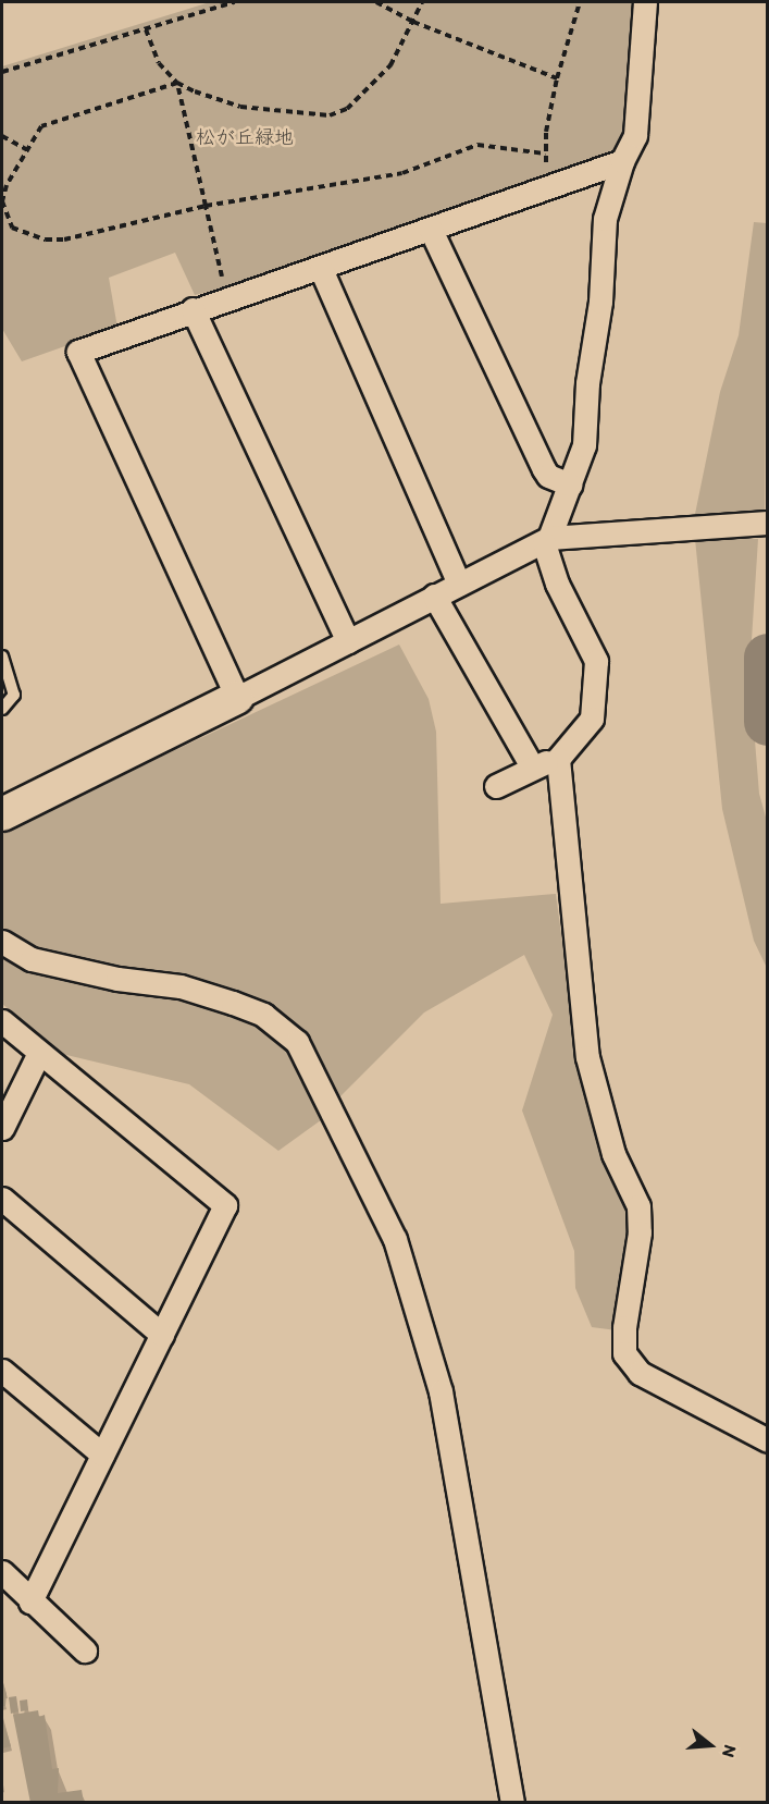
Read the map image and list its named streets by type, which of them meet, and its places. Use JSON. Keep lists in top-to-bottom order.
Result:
{
  "parks": ["松が丘緑地"],
  "north": "right"
}
